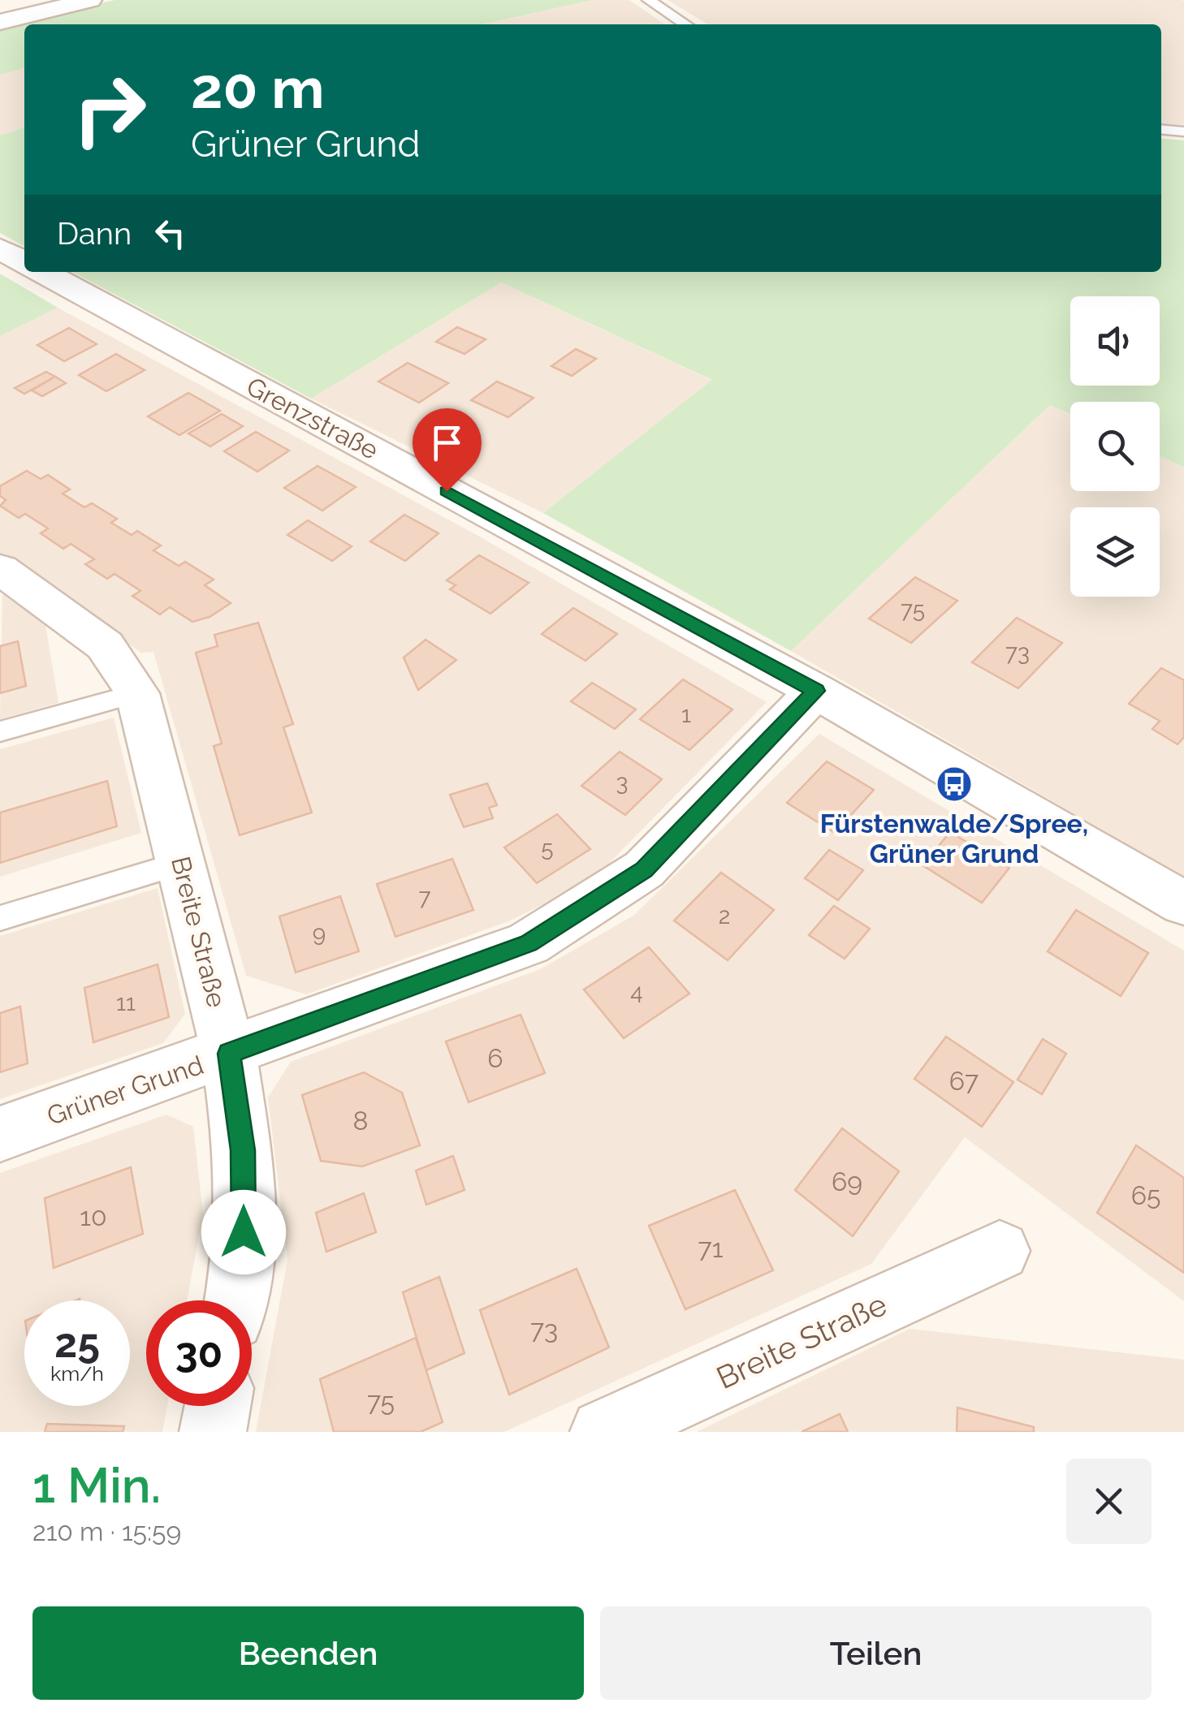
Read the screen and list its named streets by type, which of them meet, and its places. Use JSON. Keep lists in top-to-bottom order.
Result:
{
  "streets": {
    "street": ["Grenzstraße", "Breite Straße", "Grüner Grund"]
  },
  "crossings": [
    ["Grenzstraße", "Grüner Grund"],
    ["Breite Straße", "Grüner Grund"]
  ],
  "places": {
    "bus stop": ["Fürstenwalde/Spree, Grüner Grund"]
  },
  "house_numbers": [
    "75",
    "73",
    "1",
    "3",
    "5",
    "7",
    "2",
    "9",
    "4",
    "11",
    "6",
    "67",
    "8",
    "69",
    "65",
    "10",
    "71",
    "73",
    "75"
  ],
  "page": {
    "turn": ["20 m", "Grüner Grund"],
    "then": "Dann",
    "speed": "25 km/h",
    "limit": "30",
    "heading": ["1 Min.", "210 m · 15:59"],
    "buttons": ["Beenden", "Teilen"]
  }
}
